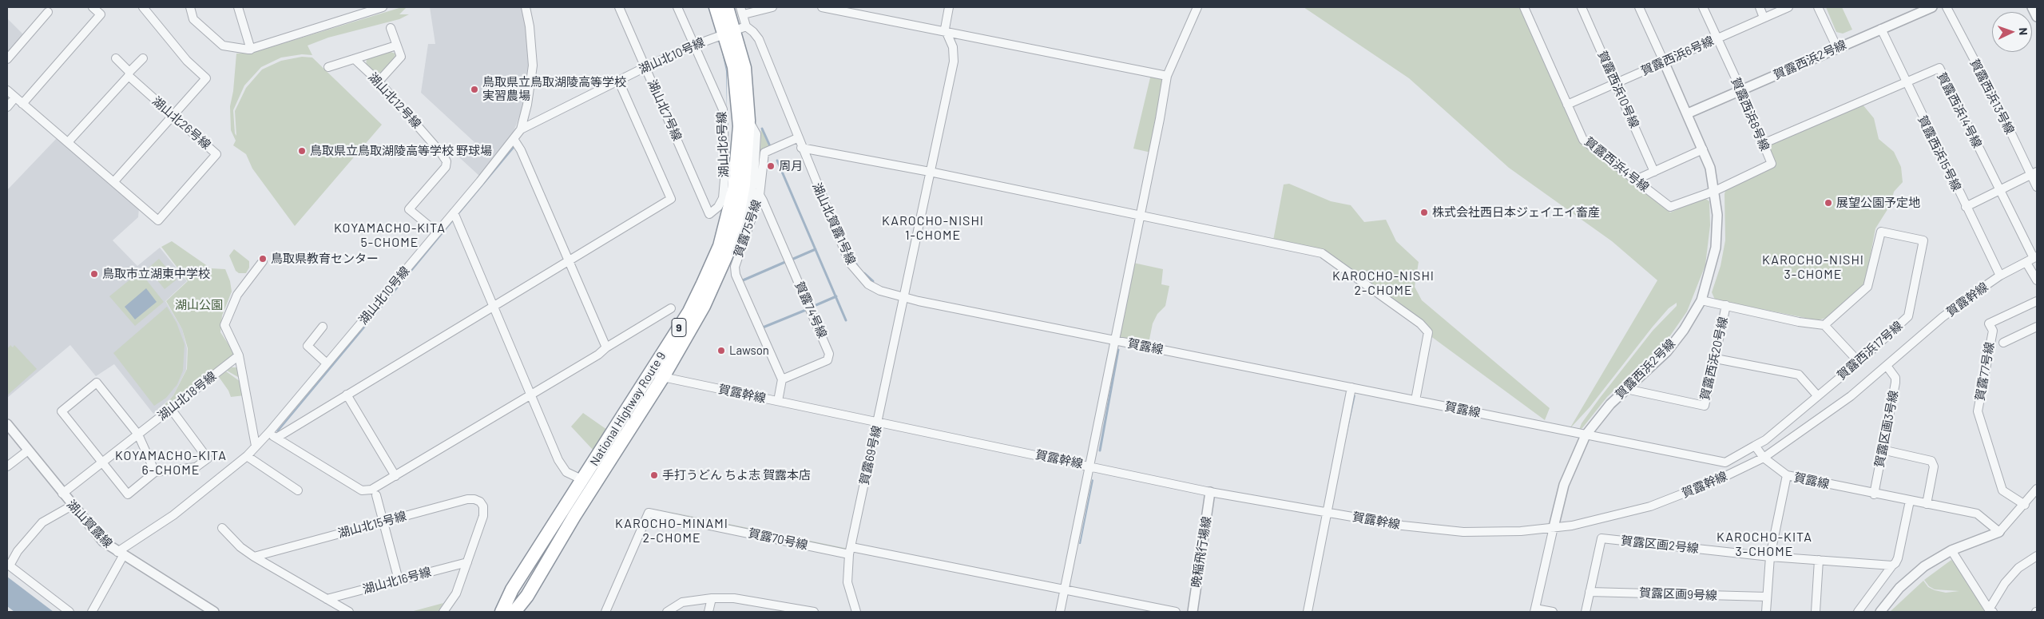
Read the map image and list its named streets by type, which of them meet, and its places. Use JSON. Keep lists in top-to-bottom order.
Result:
{
  "streets": {
    "highway": ["9", "National Highway Route 9"],
    "street": [
      "湖山北10号線",
      "賀露西浜6号線",
      "賀露西浜2号線",
      "賀露西浜10号線",
      "賀露西浜13号線",
      "湖山北12号線",
      "湖山北7号線",
      "賀露西浜14号線",
      "賀露西浜8号線",
      "湖山北26号線",
      "湖山北6号線",
      "賀露西浜15号線",
      "賀露西浜4号線",
      "湖山北賀露1号線",
      "賀露75号線",
      "賀露幹線",
      "賀露74号線",
      "賀露線",
      "賀露西浜17号線",
      "賀露西浜20号線",
      "賀露77号線",
      "湖山北18号線",
      "賀露区画3号線",
      "賀露69号線",
      "湖山賀露線",
      "湖山北15号線",
      "賀露70号線",
      "賀露区画2号線",
      "晩稲飛行場線",
      "湖山北16号線",
      "賀露区画9号線"
    ]
  },
  "crossings": [
    ["湖山北10号線", "湖山北12号線"],
    ["湖山北10号線", "湖山北7号線"],
    ["湖山北10号線", "湖山北6号線"],
    ["湖山北10号線", "湖山北賀露1号線"],
    ["湖山北10号線", "National Highway Route 9"],
    ["湖山北10号線", "湖山賀露線"],
    ["賀露西浜6号線", "賀露西浜2号線"],
    ["賀露西浜6号線", "賀露西浜10号線"],
    ["賀露西浜6号線", "賀露西浜8号線"],
    ["賀露西浜6号線", "賀露西浜4号線"],
    ["賀露西浜2号線", "賀露西浜8号線"],
    ["賀露西浜2号線", "賀露西浜15号線"],
    ["賀露西浜2号線", "賀露西浜4号線"],
    ["賀露西浜2号線", "賀露幹線"],
    ["賀露西浜2号線", "賀露線"],
    ["賀露西浜2号線", "賀露西浜20号線"],
    ["湖山北7号線", "湖山北6号線"],
    ["賀露西浜14号線", "賀露西浜8号線"],
    ["賀露西浜14号線", "賀露西浜15号線"],
    ["賀露西浜14号線", "賀露幹線"],
    ["賀露西浜8号線", "賀露西浜4号線"],
    ["賀露西浜15号線", "賀露幹線"],
    ["湖山北賀露1号線", "賀露75号線"],
    ["湖山北賀露1号線", "賀露線"],
    ["湖山北賀露1号線", "National Highway Route 9"],
    ["湖山北賀露1号線", "賀露69号線"],
    ["賀露75号線", "賀露74号線"],
    ["賀露幹線", "賀露線"],
    ["賀露幹線", "National Highway Route 9"],
    ["賀露幹線", "賀露区画3号線"],
    ["賀露幹線", "賀露69号線"],
    ["賀露幹線", "晩稲飛行場線"],
    ["9", "National Highway Route 9"],
    ["賀露線", "賀露西浜17号線"],
    ["賀露線", "賀露区画3号線"],
    ["賀露線", "賀露69号線"],
    ["湖山北18号線", "湖山賀露線"],
    ["賀露69号線", "賀露70号線"],
    ["湖山北15号線", "湖山北16号線"],
    ["賀露区画2号線", "賀露区画9号線"]
  ],
  "districts": [
    "KAROCHO-NISHI 1-CHOME",
    "KOYAMACHO-KITA 5-CHOME",
    "KAROCHO-NISHI 3-CHOME",
    "KAROCHO-NISHI 2-CHOME",
    "KOYAMACHO-KITA 6-CHOME",
    "KAROCHO-MINAMI 2-CHOME",
    "KAROCHO-KITA 3-CHOME"
  ],
  "parks": ["湖山公園"],
  "places": [
    "鳥取県立鳥取湖陵高等学校 実習農場",
    "鳥取県立鳥取湖陵高等学校 野球場",
    "周月",
    "展望公園予定地",
    "株式会社西日本ジェイエイ畜産",
    "鳥取県教育センター",
    "鳥取市立湖東中学校",
    "Lawson",
    "手打うどん ちよ志 賀露本店"
  ],
  "north": "right"
}
